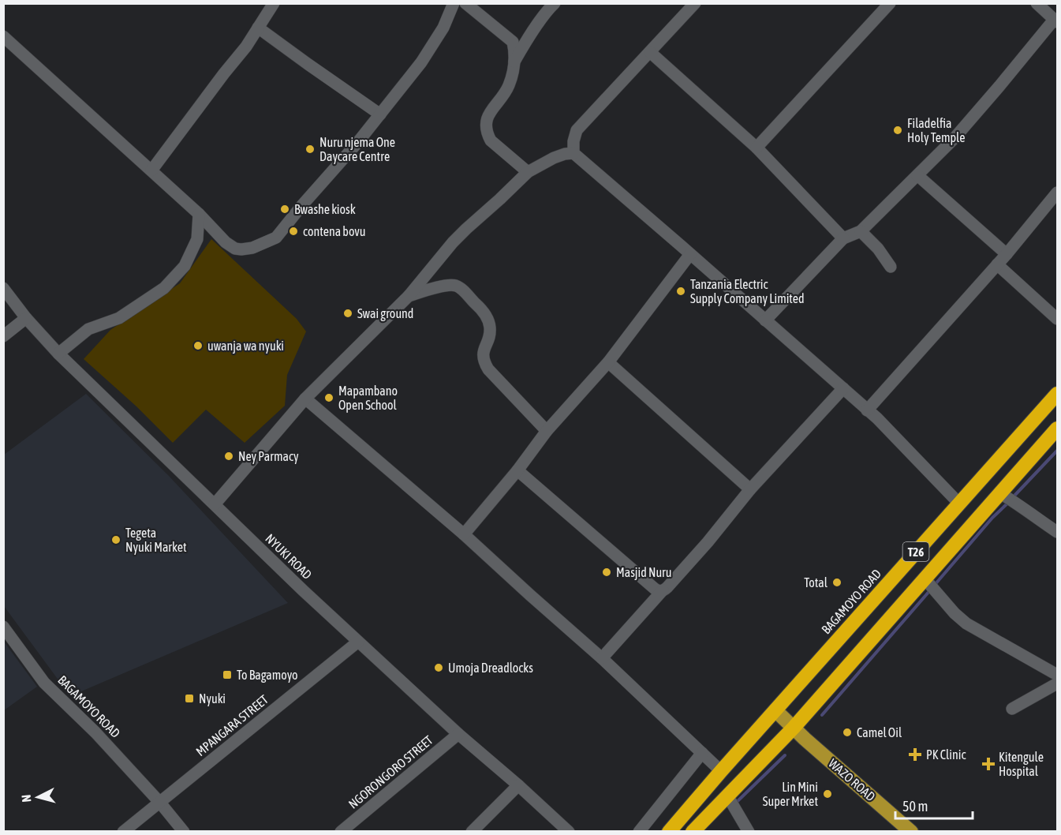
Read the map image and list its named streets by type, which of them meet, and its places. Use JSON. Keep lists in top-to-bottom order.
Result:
{
  "streets": {
    "highway": ["T26", "BAGAMOYO ROAD"],
    "main road": ["WAZO ROAD"],
    "street": ["NYUKI ROAD", "MPANGARA STREET", "NGORONGORO STREET"]
  },
  "crossings": [
    ["T26", "WAZO ROAD"],
    ["NYUKI ROAD", "MPANGARA STREET"],
    ["NYUKI ROAD", "NGORONGORO STREET"],
    ["BAGAMOYO ROAD", "MPANGARA STREET"],
    ["BAGAMOYO ROAD", "WAZO ROAD"]
  ],
  "places": {
    "other": [
      "Filadelfia Holy Temple",
      "Nuru njema One Daycare Centre",
      "Bwashe kiosk",
      "contena bovu",
      "Tanzania Electric Supply Company Limited",
      "Swai ground",
      "uwanja wa nyuki",
      "Mapambano Open School",
      "Ney Parmacy",
      "Tegeta Nyuki Market",
      "Masjid Nuru",
      "Total",
      "Umoja Dreadlocks",
      "Camel Oil",
      "Lin Mini Super Mrket"
    ],
    "transit": ["To Bagamoyo", "Nyuki"],
    "health": ["PK Clinic", "Kitengule Hospital"]
  },
  "scale_bar": "50 m",
  "north": "left"
}
